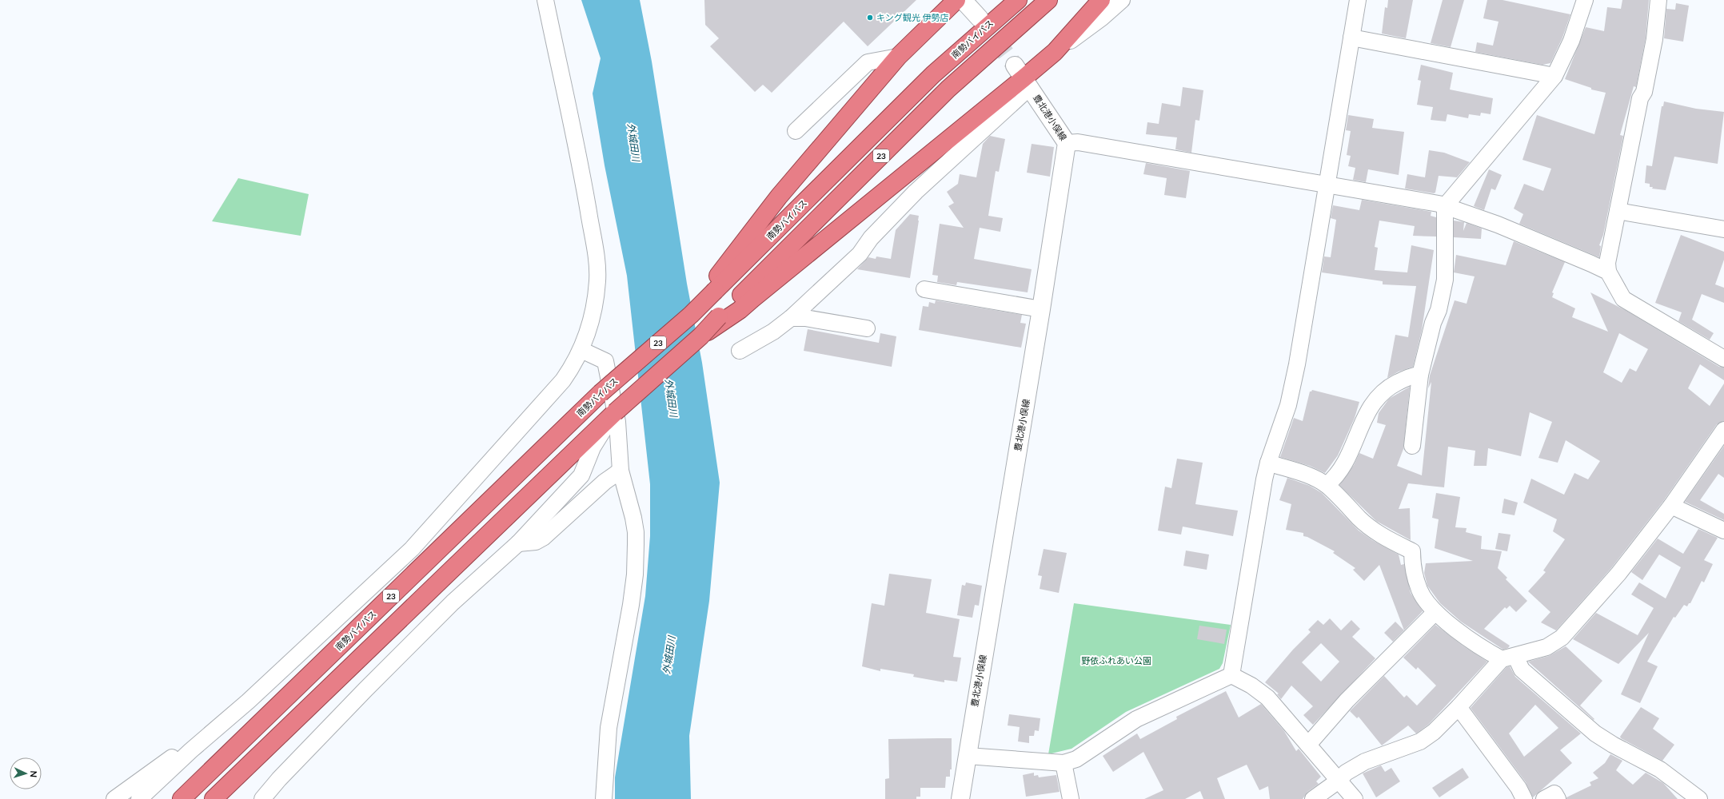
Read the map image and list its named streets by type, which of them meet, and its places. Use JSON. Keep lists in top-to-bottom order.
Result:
{
  "streets": {
    "highway": ["南勢バイパス", "23"],
    "main road": ["豊北港小俣線"]
  },
  "water": ["外城田川"],
  "parks": ["野依ふれあい公園"],
  "places": ["キング観光 伊勢店"],
  "north": "right"
}
